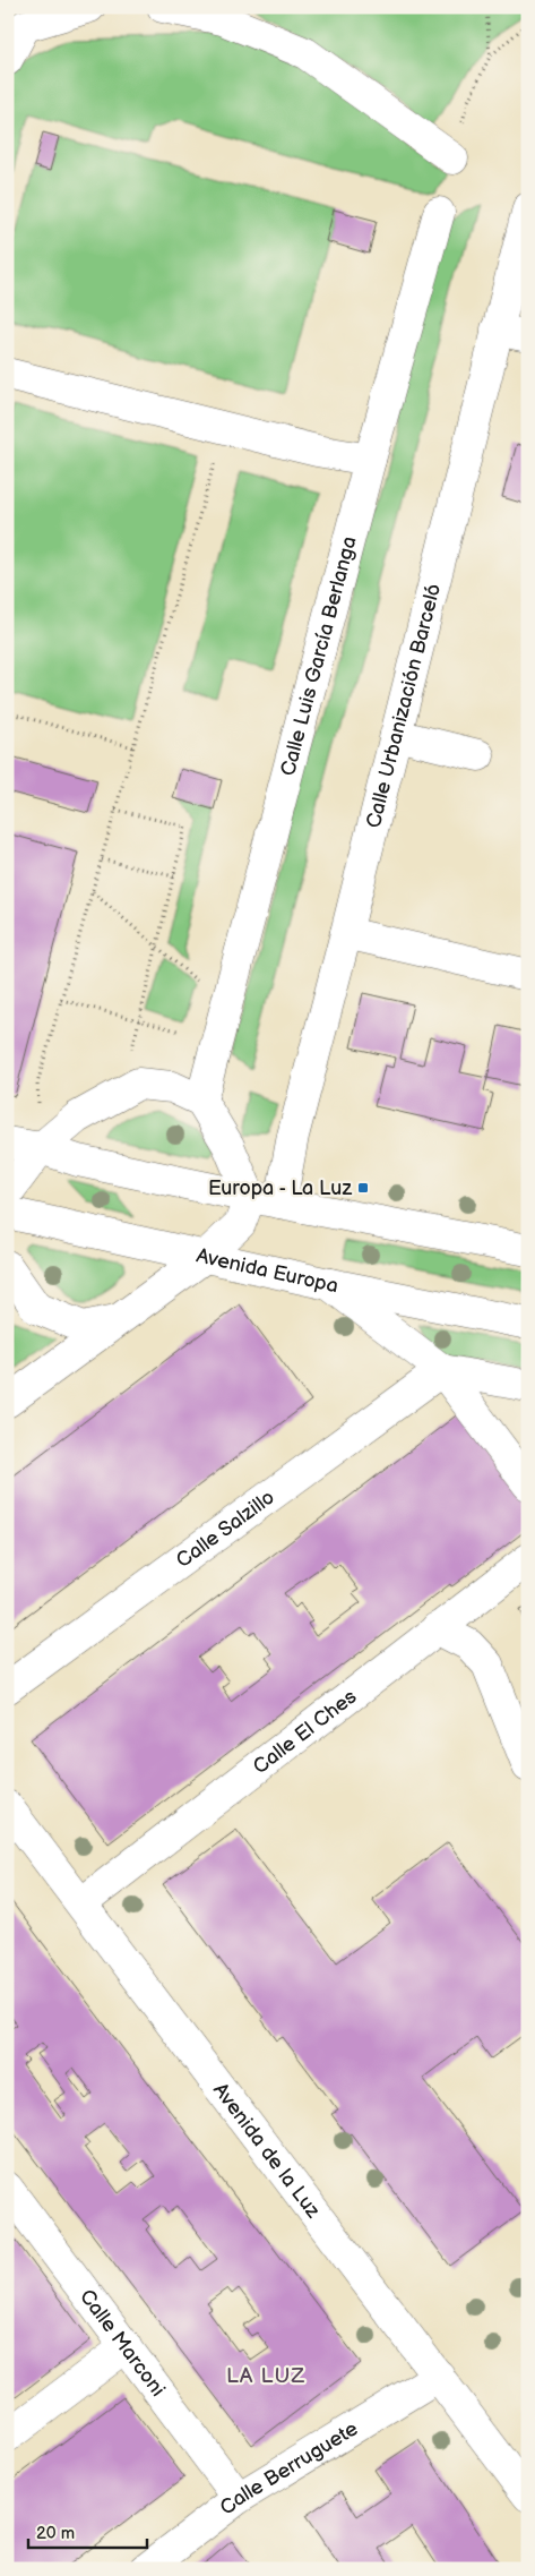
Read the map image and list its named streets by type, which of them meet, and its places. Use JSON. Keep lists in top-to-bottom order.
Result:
{
  "streets": {
    "street": [
      "Calle Luis García Berlanga",
      "Calle Urbanización Barceló",
      "Avenida Europa",
      "Calle Salzillo",
      "Calle El Ches",
      "Avenida de la Luz",
      "Calle Marconi",
      "Calle Berruguete"
    ]
  },
  "crossings": [
    ["Calle El Ches", "Avenida de la Luz"],
    ["Avenida de la Luz", "Calle Berruguete"],
    ["Calle Marconi", "Calle Berruguete"]
  ],
  "districts": ["LA LUZ"],
  "places": {
    "transit": ["Europa - La Luz"]
  },
  "scale_bar": "20 m"
}
